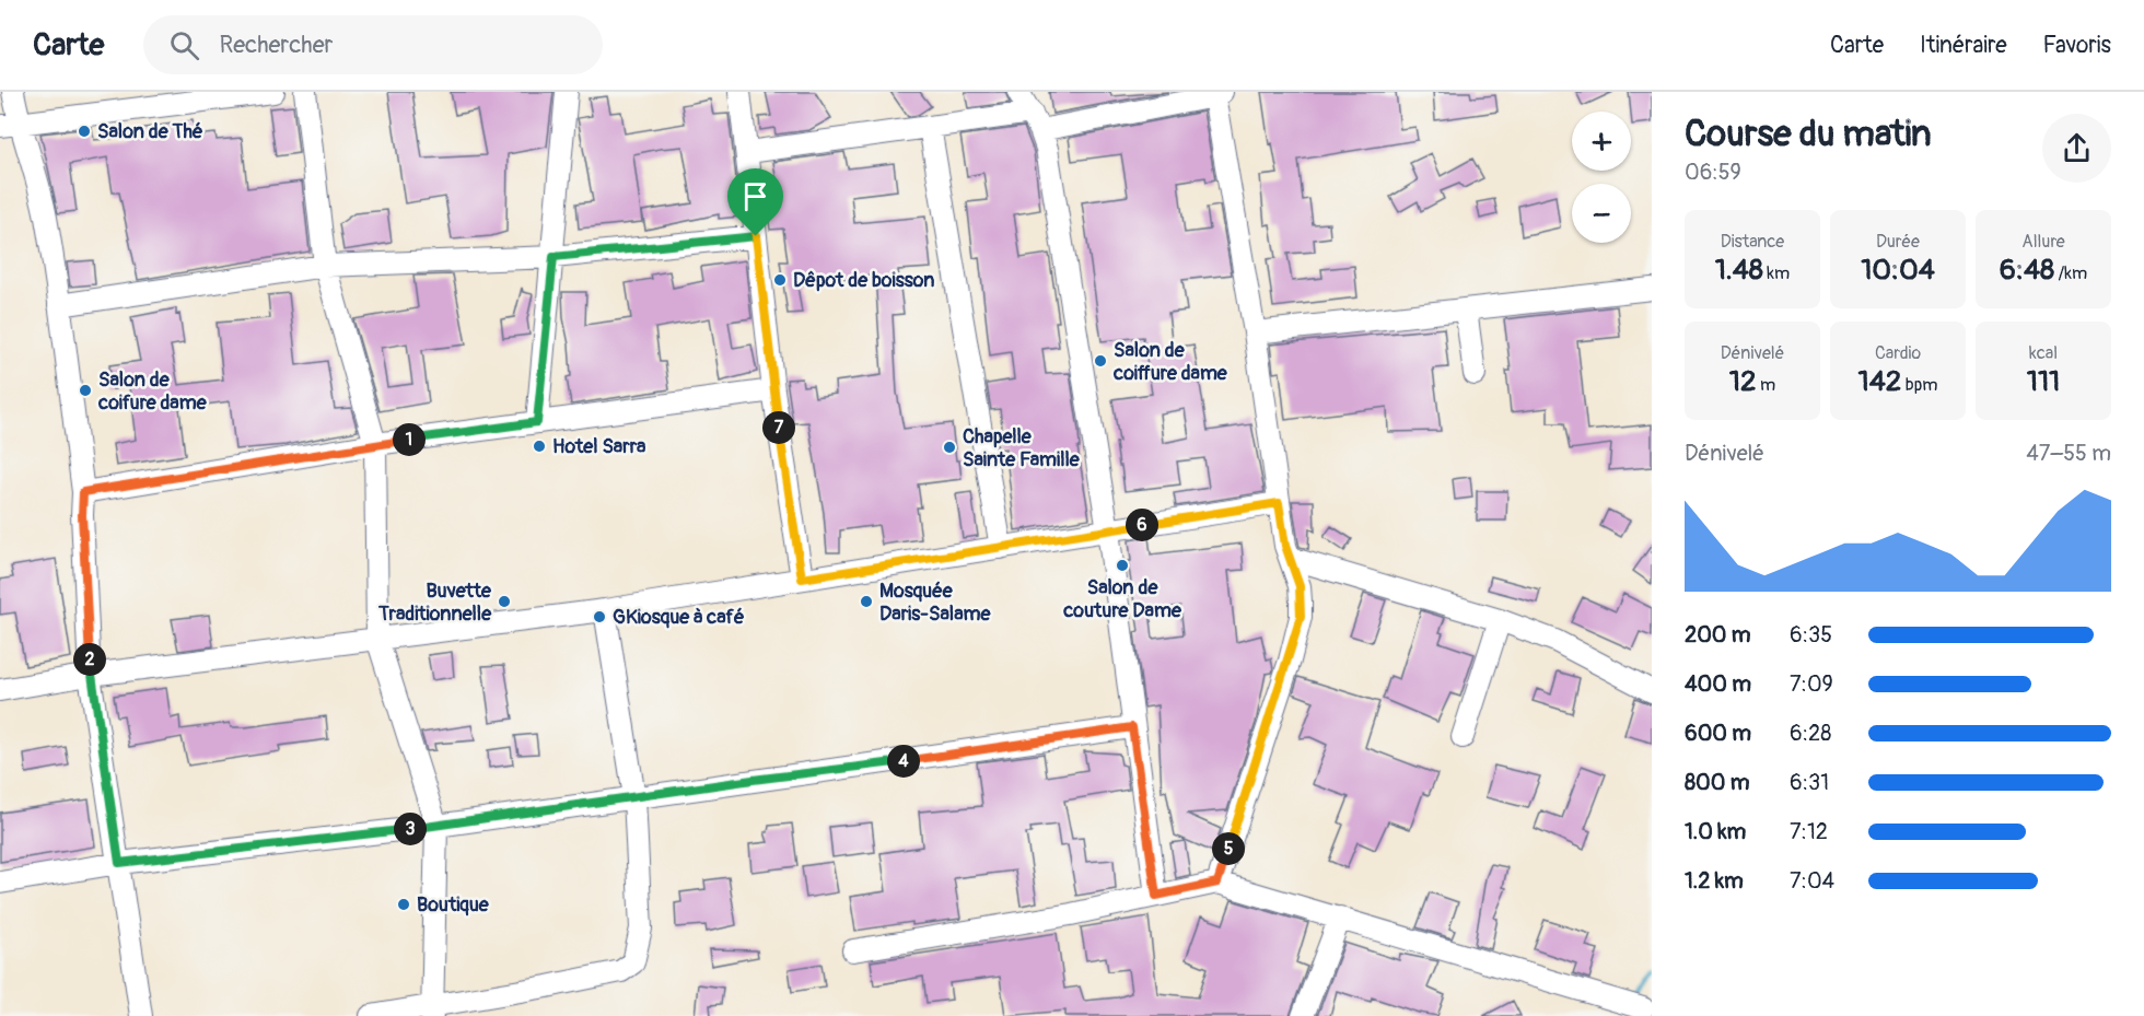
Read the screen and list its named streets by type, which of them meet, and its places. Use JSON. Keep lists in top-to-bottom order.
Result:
{
  "places": [
    "Salon de Thé",
    "Dêpot de boisson",
    "Salon de coiffure dame",
    "Salon de coifure dame",
    "Hotel Sarra",
    "Chapelle Sainte Famille",
    "Salon de couture Dame",
    "Buvette Traditionnelle",
    "Mosquée Daris-Salame",
    "GKiosque à café",
    "Boutique"
  ],
  "page": {
    "header": "Carte",
    "search": "Rechercher",
    "nav": ["Carte", "Itinéraire", "Favoris"],
    "heading": ["Course du matin", "06:59"],
    "map_buttons": ["+", "−"],
    "stats": [
      ["Distance", "1.48 km"],
      ["Durée", "10:04"],
      ["Allure", "6:48 /km"],
      ["Dénivelé", "12 m"],
      ["Cardio", "142 bpm"],
      ["kcal", "111"]
    ],
    "pins": [
      "7",
      "1",
      "6",
      "2",
      "4",
      "3",
      "5"
    ],
    "chart": ["Dénivelé", "47–55 m"],
    "list": [
      {
        "name": "200 m",
        "note": "6:35"
      },
      {
        "name": "400 m",
        "note": "7:09"
      },
      {
        "name": "600 m",
        "note": "6:28"
      },
      {
        "name": "800 m",
        "note": "6:31"
      },
      {
        "name": "1.0 km",
        "note": "7:12"
      },
      {
        "name": "1.2 km",
        "note": "7:04"
      }
    ]
  }
}
